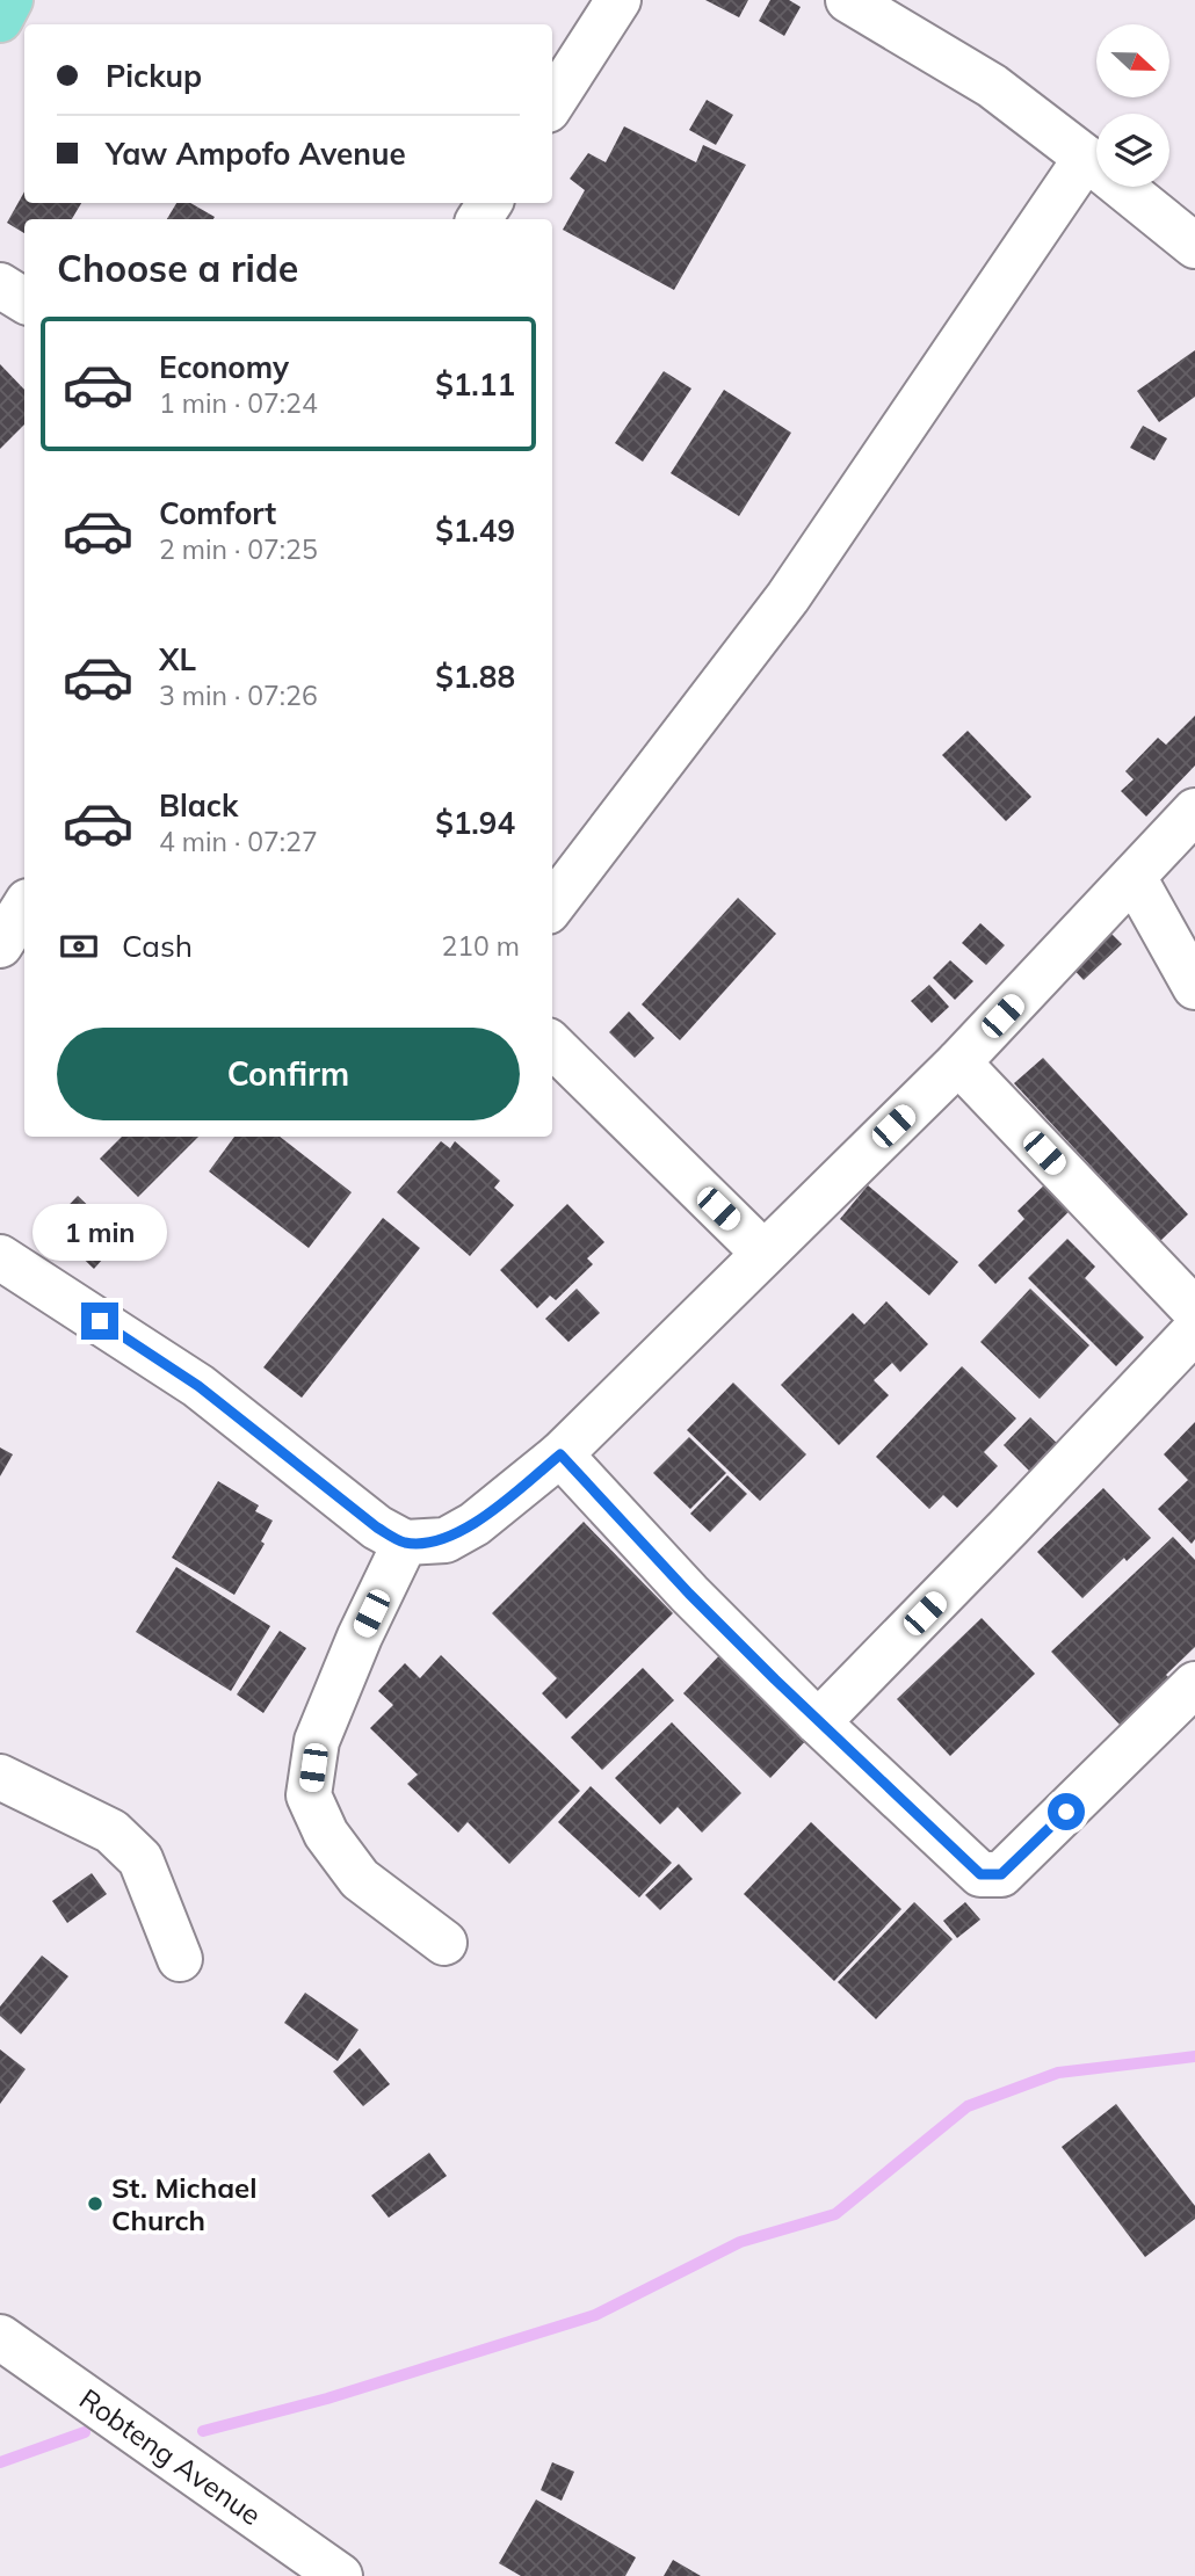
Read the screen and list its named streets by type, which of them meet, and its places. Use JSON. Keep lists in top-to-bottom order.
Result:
{
  "streets": {
    "street": ["Robteng Avenue"]
  },
  "places": ["St. Michael Church"],
  "north": "right",
  "page": {
    "banner": ["Pickup", "Yaw Ampofo Avenue"],
    "heading": "Choose a ride",
    "list": [
      {
        "name": "Economy",
        "note": "1 min · 07:24",
        "value": "$1.11"
      },
      {
        "name": "Comfort",
        "note": "2 min · 07:25",
        "value": "$1.49"
      },
      {
        "name": "XL",
        "note": "3 min · 07:26",
        "value": "$1.88"
      },
      {
        "name": "Black",
        "note": "4 min · 07:27",
        "value": "$1.94"
      }
    ],
    "pay": ["Cash", "210 m"],
    "buttons": "Confirm",
    "bubble": "1 min"
  }
}
